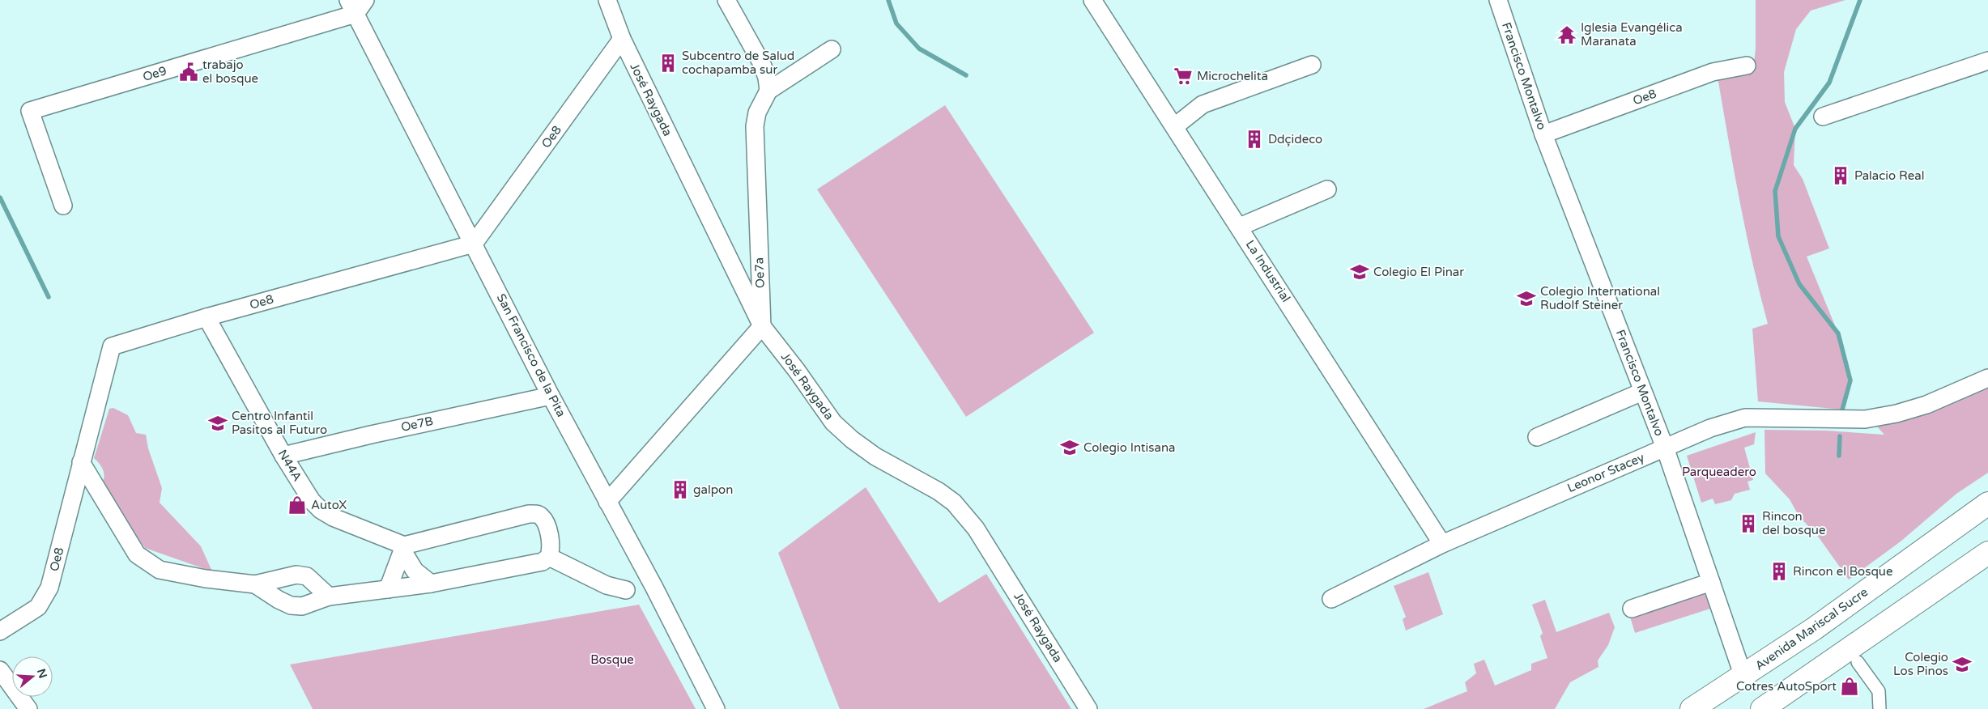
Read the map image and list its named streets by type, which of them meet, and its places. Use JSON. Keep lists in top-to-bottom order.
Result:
{
  "streets": {
    "main road": ["Avenida Mariscal Sucre"],
    "street": [
      "Oe9",
      "Francisco Montalvo",
      "Oe8",
      "José Raygada",
      "La Industrial",
      "Oe7a",
      "San Francisco de la Pita",
      "Oe7B",
      "N44A",
      "Leonor Stacey"
    ]
  },
  "crossings": [
    ["Oe9", "San Francisco de la Pita"],
    ["Francisco Montalvo", "Oe8"],
    ["Francisco Montalvo", "Leonor Stacey"],
    ["Francisco Montalvo", "Avenida Mariscal Sucre"],
    ["Oe8", "José Raygada"],
    ["Oe8", "San Francisco de la Pita"],
    ["Oe8", "N44A"],
    ["José Raygada", "Oe7a"],
    ["La Industrial", "Leonor Stacey"],
    ["San Francisco de la Pita", "Oe7B"],
    ["Oe7B", "N44A"]
  ],
  "parks": ["Parqueadero", "Bosque"],
  "places": {
    "temple": ["Iglesia Evangélica Maranata"],
    "building": [
      "Subcentro de Salud cochapamba sur",
      "Ddçideco",
      "Palacio Real",
      "galpon",
      "Rincon del bosque",
      "Rincon el Bosque"
    ],
    "public building": ["trabajo el bosque"],
    "supermarket": ["Microchelita"],
    "school or university": [
      "Colegio El Pinar",
      "Colegio International Rudolf Steiner",
      "Centro Infantil Pasitos al Futuro",
      "Colegio Intisana",
      "Colegio Los Pinos"
    ],
    "shop": ["AutoX", "Cotres AutoSport"]
  },
  "north": "right"
}
